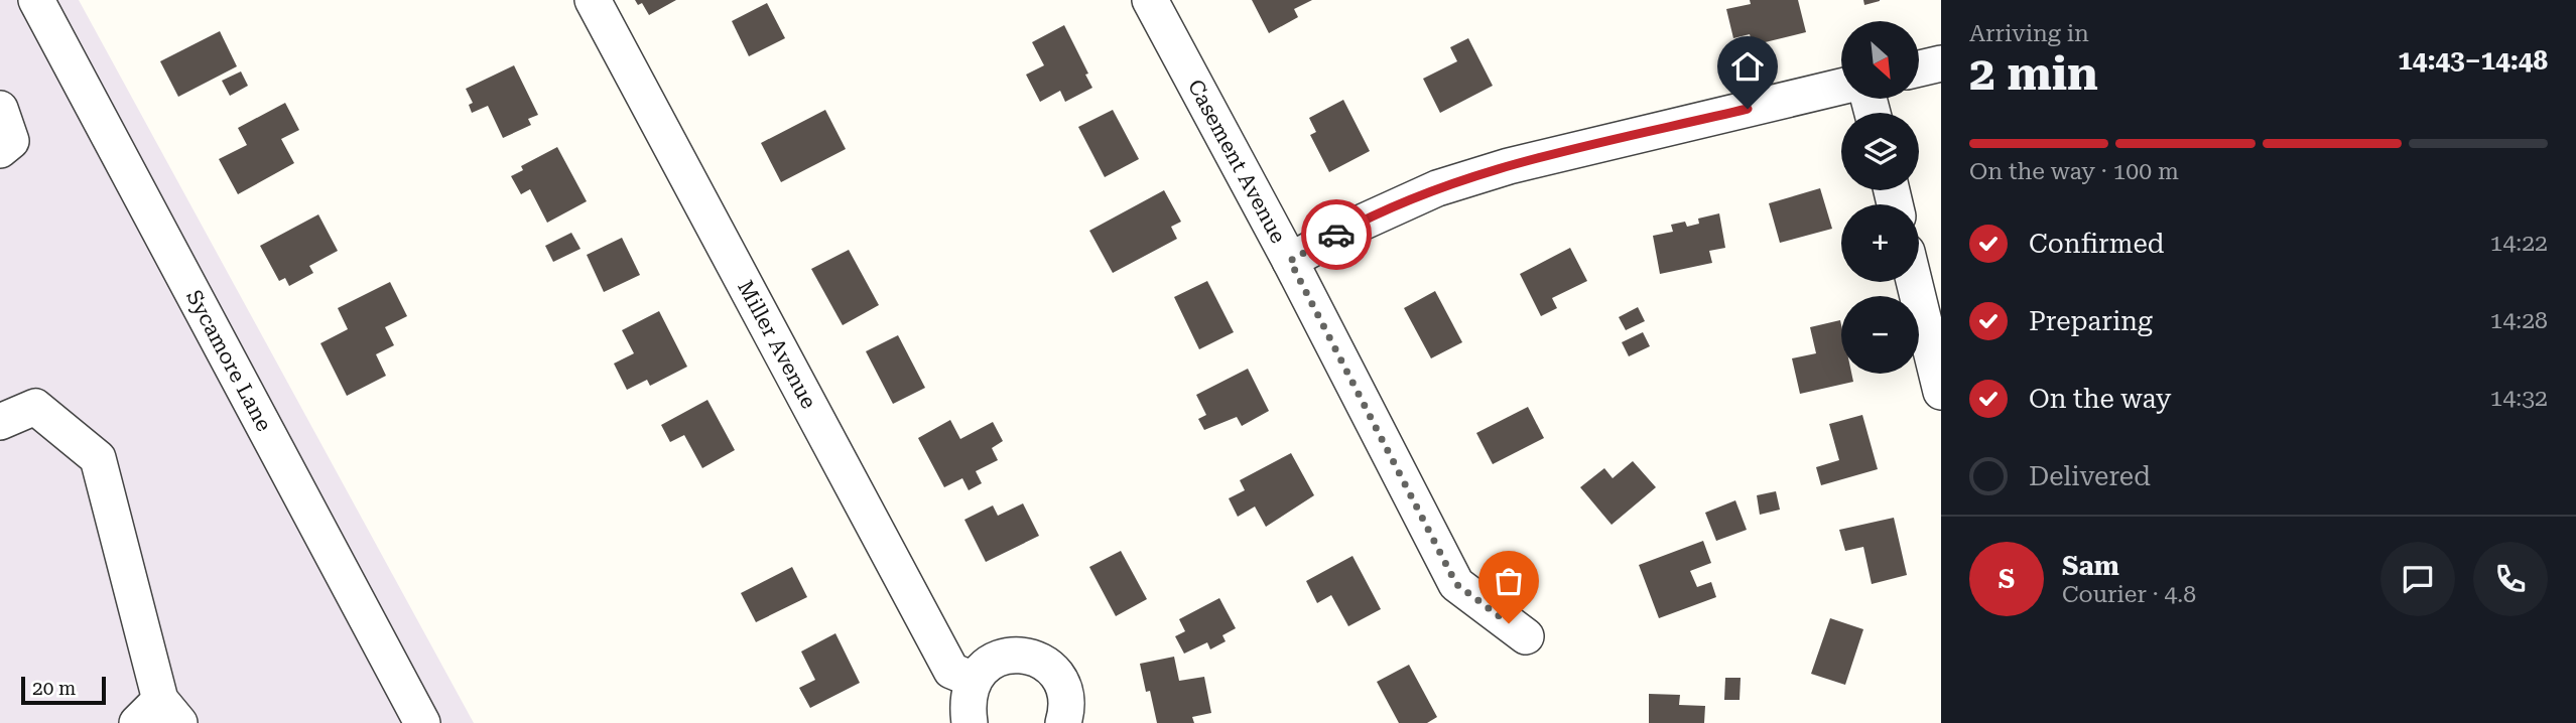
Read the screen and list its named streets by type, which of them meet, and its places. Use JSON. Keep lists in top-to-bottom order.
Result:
{
  "streets": {
    "street": ["Casement Avenue", "Miller Avenue", "Sycamore Lane"]
  },
  "scale_bar": "20 m",
  "north": "bottom right",
  "page": {
    "heading": ["2 min", "Arriving in", "14:43–14:48"],
    "panel": ["Sam", "Courier · 4.8"],
    "map_buttons": ["+", "−"],
    "bar": "On the way · 100 m",
    "list": [
      ["Confirmed", "14:22"],
      ["Preparing", "14:28"],
      ["On the way", "14:32"],
      "Delivered"
    ],
    "round": "S",
    "scale": "20 m"
  }
}
